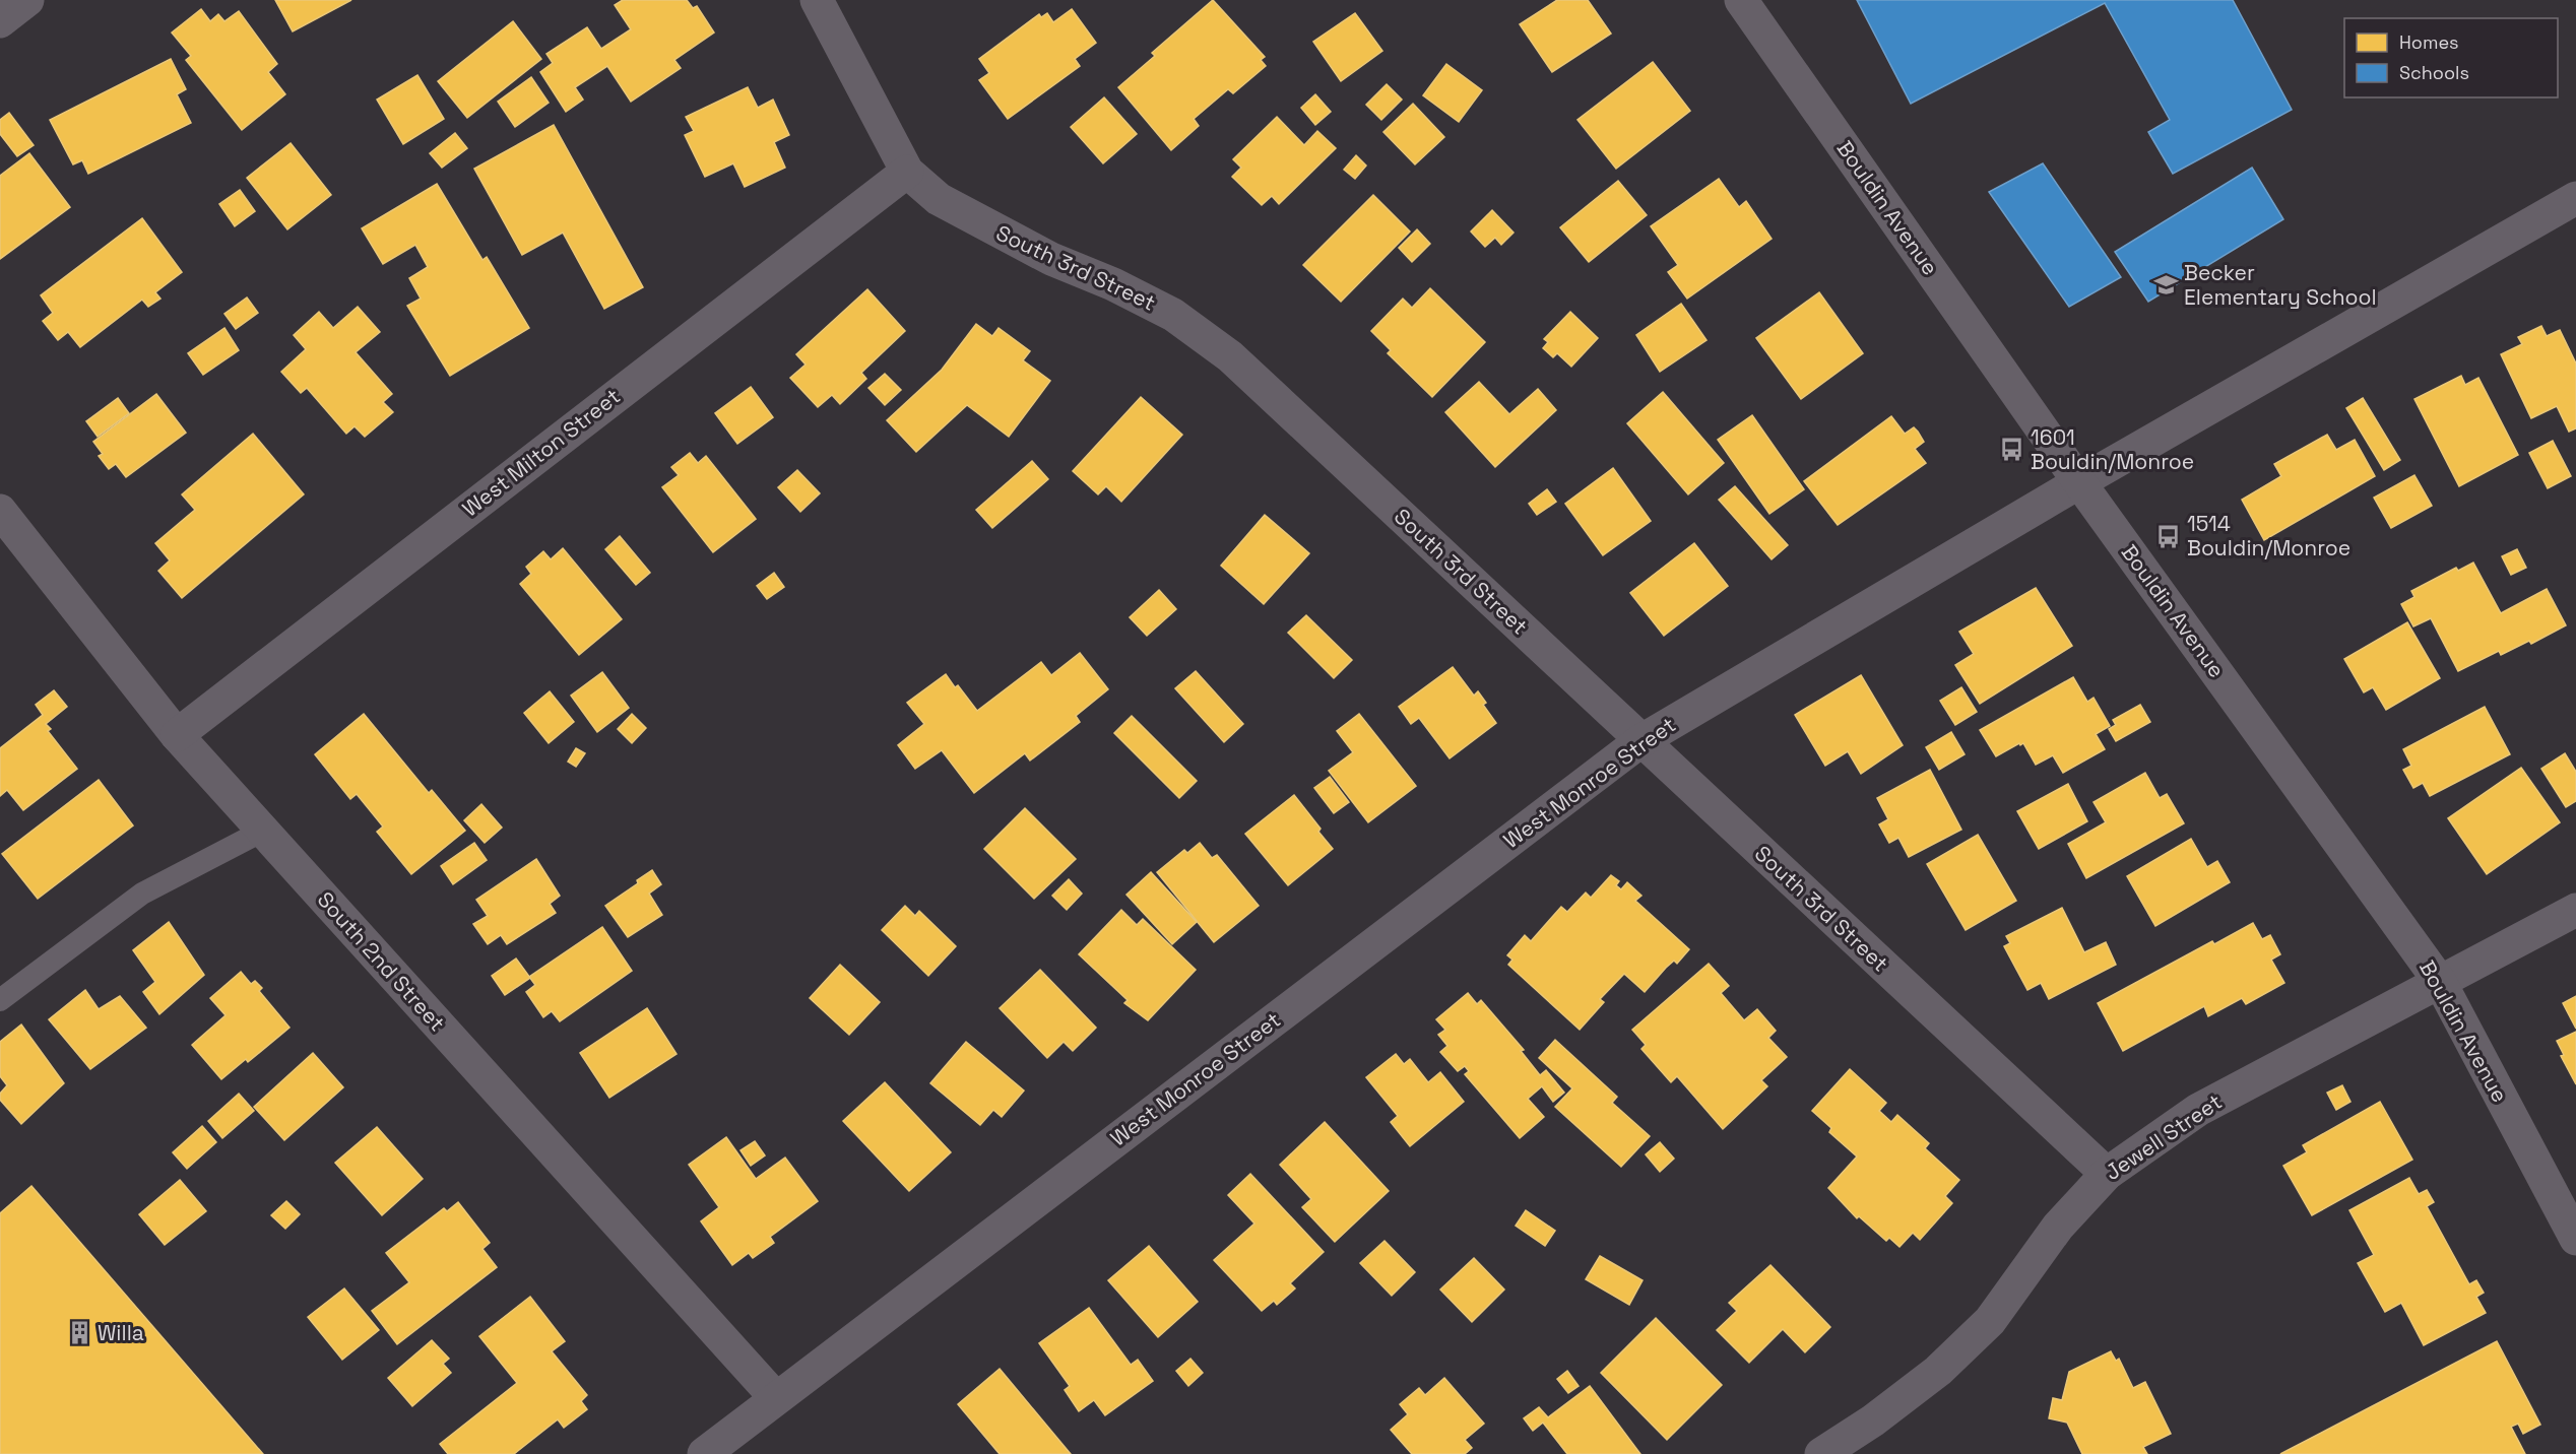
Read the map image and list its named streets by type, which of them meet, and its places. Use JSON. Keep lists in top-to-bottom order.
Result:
{
  "streets": {
    "street": [
      "Bouldin Avenue",
      "South 3rd Street",
      "West Milton Street",
      "West Monroe Street",
      "South 2nd Street",
      "Jewell Street"
    ]
  },
  "crossings": [
    ["Bouldin Avenue", "West Monroe Street"],
    ["Bouldin Avenue", "Jewell Street"],
    ["South 3rd Street", "West Milton Street"],
    ["South 3rd Street", "West Monroe Street"],
    ["South 3rd Street", "Jewell Street"],
    ["West Milton Street", "South 2nd Street"],
    ["West Monroe Street", "South 2nd Street"]
  ],
  "places": {
    "school or university": ["Becker Elementary School"],
    "bus stop": ["1601 Bouldin/Monroe", "1514 Bouldin/Monroe"],
    "building": ["Willa"]
  },
  "legend": ["Homes", "Schools"]
}
